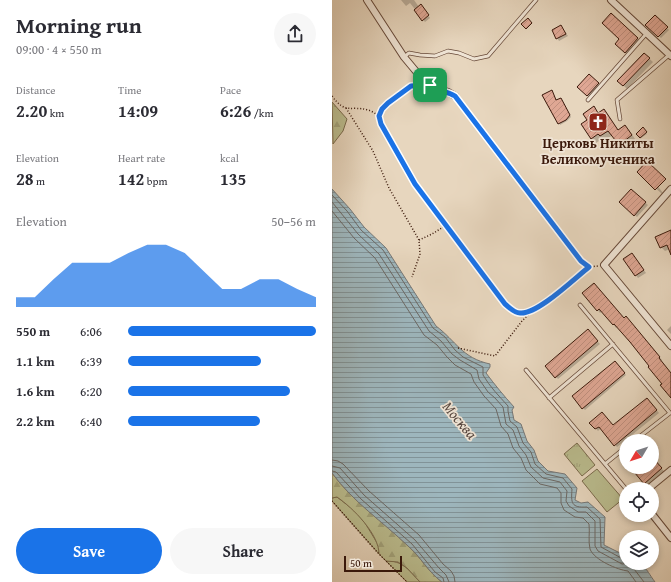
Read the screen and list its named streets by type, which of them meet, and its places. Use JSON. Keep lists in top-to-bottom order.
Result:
{
  "water": ["Москва"],
  "places": {
    "church": ["Церковь Никиты Великомученика"]
  },
  "scale_bar": "50 m",
  "north": "bottom left",
  "page": {
    "heading": ["Morning run", "09:00 · 4 × 550 m"],
    "stats": [
      ["Distance", "2.20 km"],
      ["Time", "14:09"],
      ["Pace", "6:26 /km"],
      ["Elevation", "28 m"],
      ["Heart rate", "142 bpm"],
      ["kcal", "135"]
    ],
    "chart": ["Elevation", "50–56 m"],
    "list": [
      {
        "name": "550 m",
        "note": "6:06"
      },
      {
        "name": "1.1 km",
        "note": "6:39"
      },
      {
        "name": "1.6 km",
        "note": "6:20"
      },
      {
        "name": "2.2 km",
        "note": "6:40"
      }
    ],
    "buttons": ["Save", "Share"],
    "scale": "50 m"
  }
}
